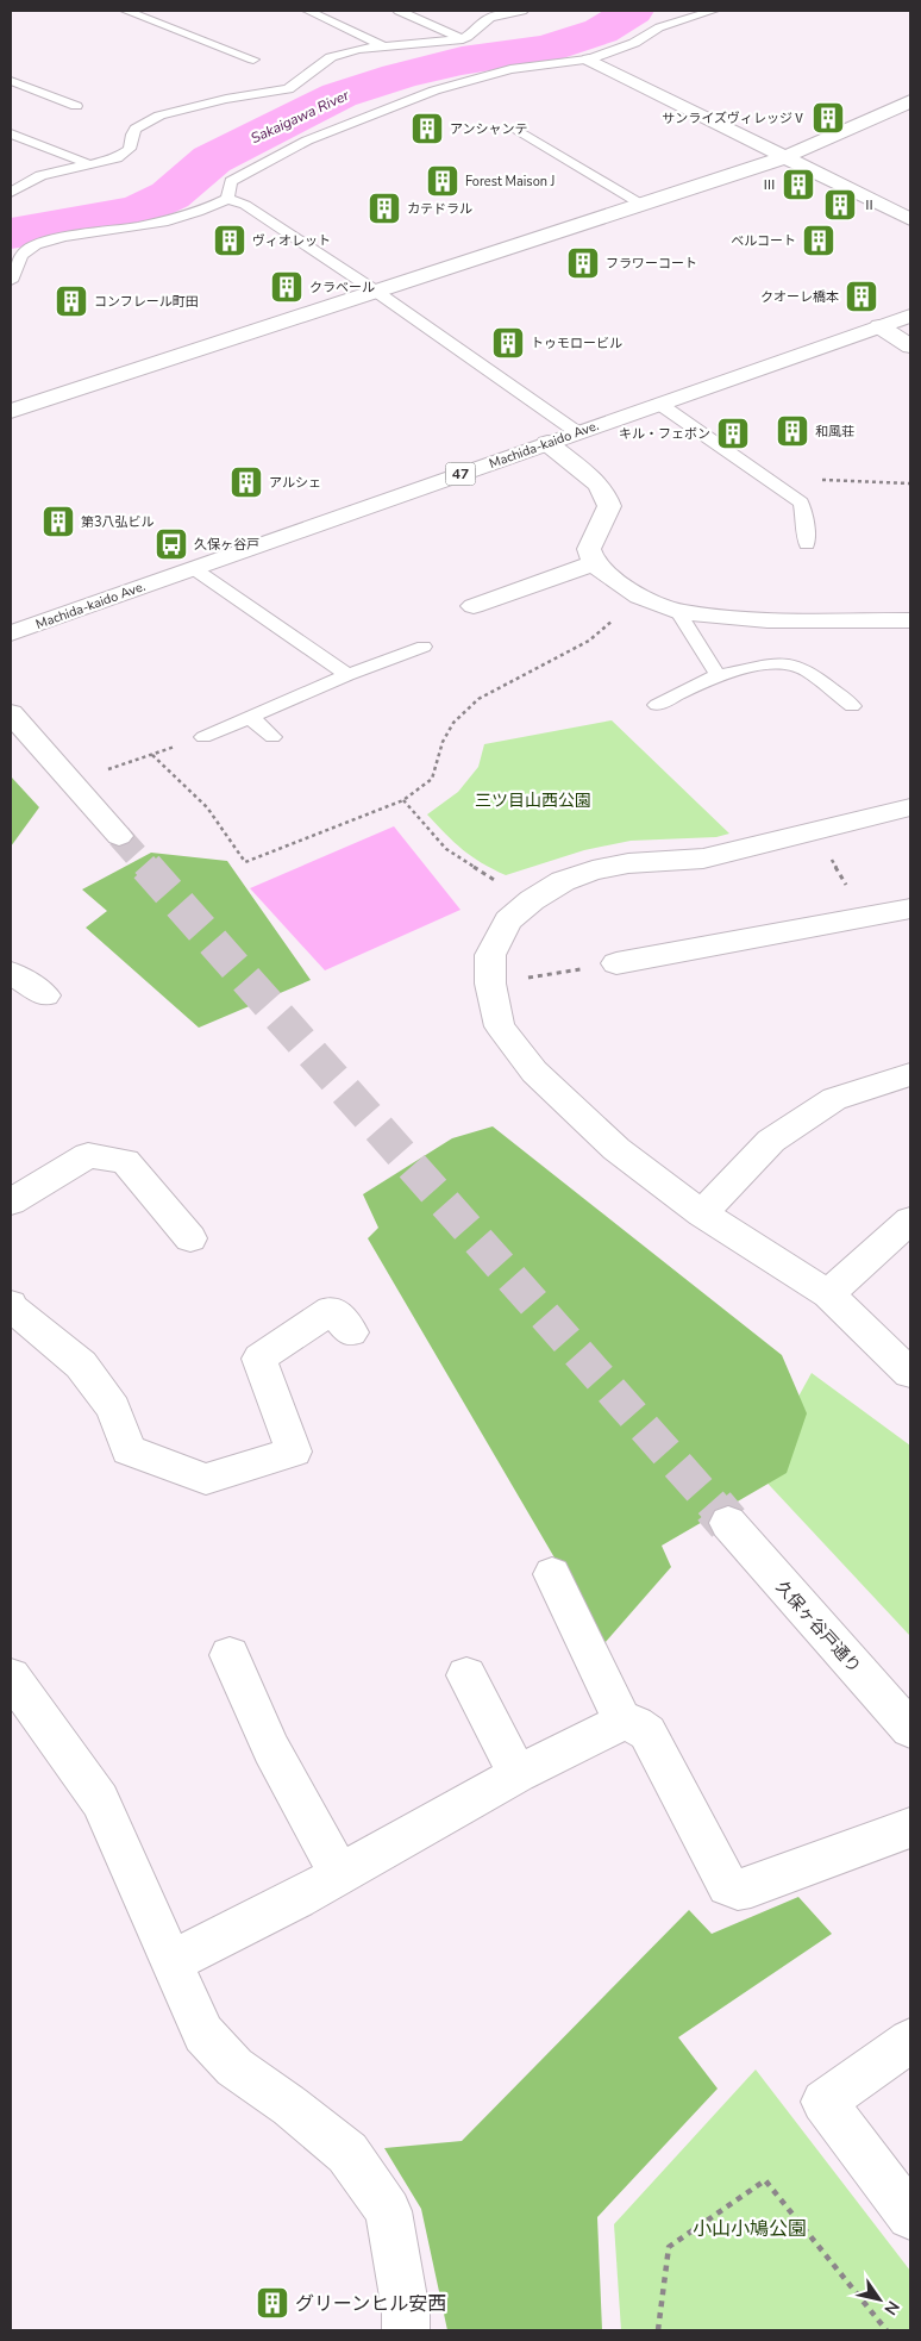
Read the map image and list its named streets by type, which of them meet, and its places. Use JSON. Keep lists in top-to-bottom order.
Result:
{
  "streets": {
    "street": ["Machida-kaido Ave.", "47", "久保ヶ谷戸通り"]
  },
  "water": ["Sakaigawa River"],
  "parks": ["三ツ目山西公園", "小山小鳩公園"],
  "places": {
    "building": [
      "サンライズヴィレッジⅤ",
      "アンシャンテ",
      "Forest Maison J",
      "Ⅲ",
      "Ⅱ",
      "カテドラル",
      "ヴィオレット",
      "ベルコート",
      "フラワーコート",
      "クラベール",
      "クオーレ橋本",
      "コンフレール町田",
      "トゥモロービル",
      "和風荘",
      "キル・フェボン",
      "アルシェ",
      "第3八弘ビル",
      "グリーンヒル安西"
    ],
    "bus stop": ["久保ヶ谷戸"]
  },
  "north": "bottom right"
}
